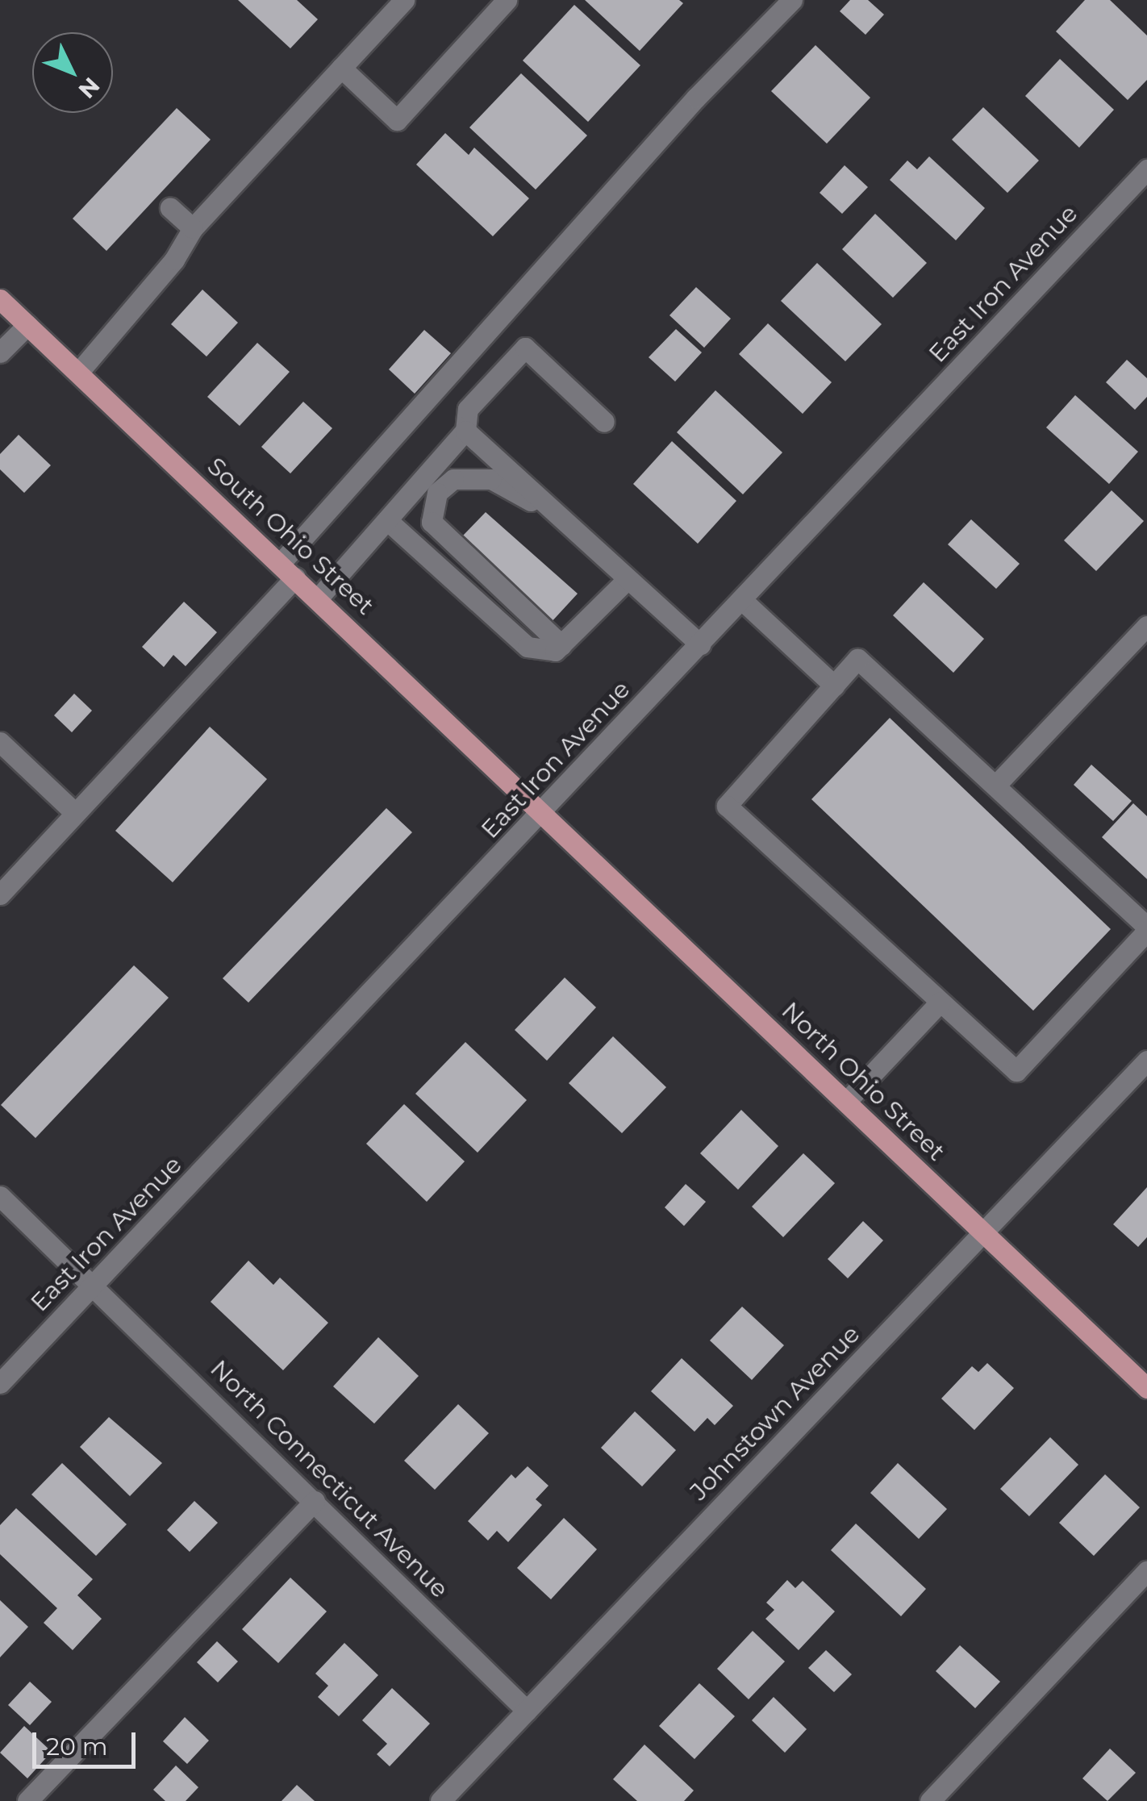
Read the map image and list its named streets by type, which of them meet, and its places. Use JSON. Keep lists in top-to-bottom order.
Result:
{
  "streets": {
    "main road": ["South Ohio Street", "North Ohio Street"],
    "street": ["East Iron Avenue", "Johnstown Avenue", "North Connecticut Avenue"]
  },
  "crossings": [
    ["East Iron Avenue", "South Ohio Street"],
    ["East Iron Avenue", "North Ohio Street"],
    ["East Iron Avenue", "North Connecticut Avenue"],
    ["South Ohio Street", "North Ohio Street"],
    ["North Ohio Street", "Johnstown Avenue"],
    ["Johnstown Avenue", "North Connecticut Avenue"]
  ],
  "scale_bar": "20 m",
  "north": "bottom right"
}
